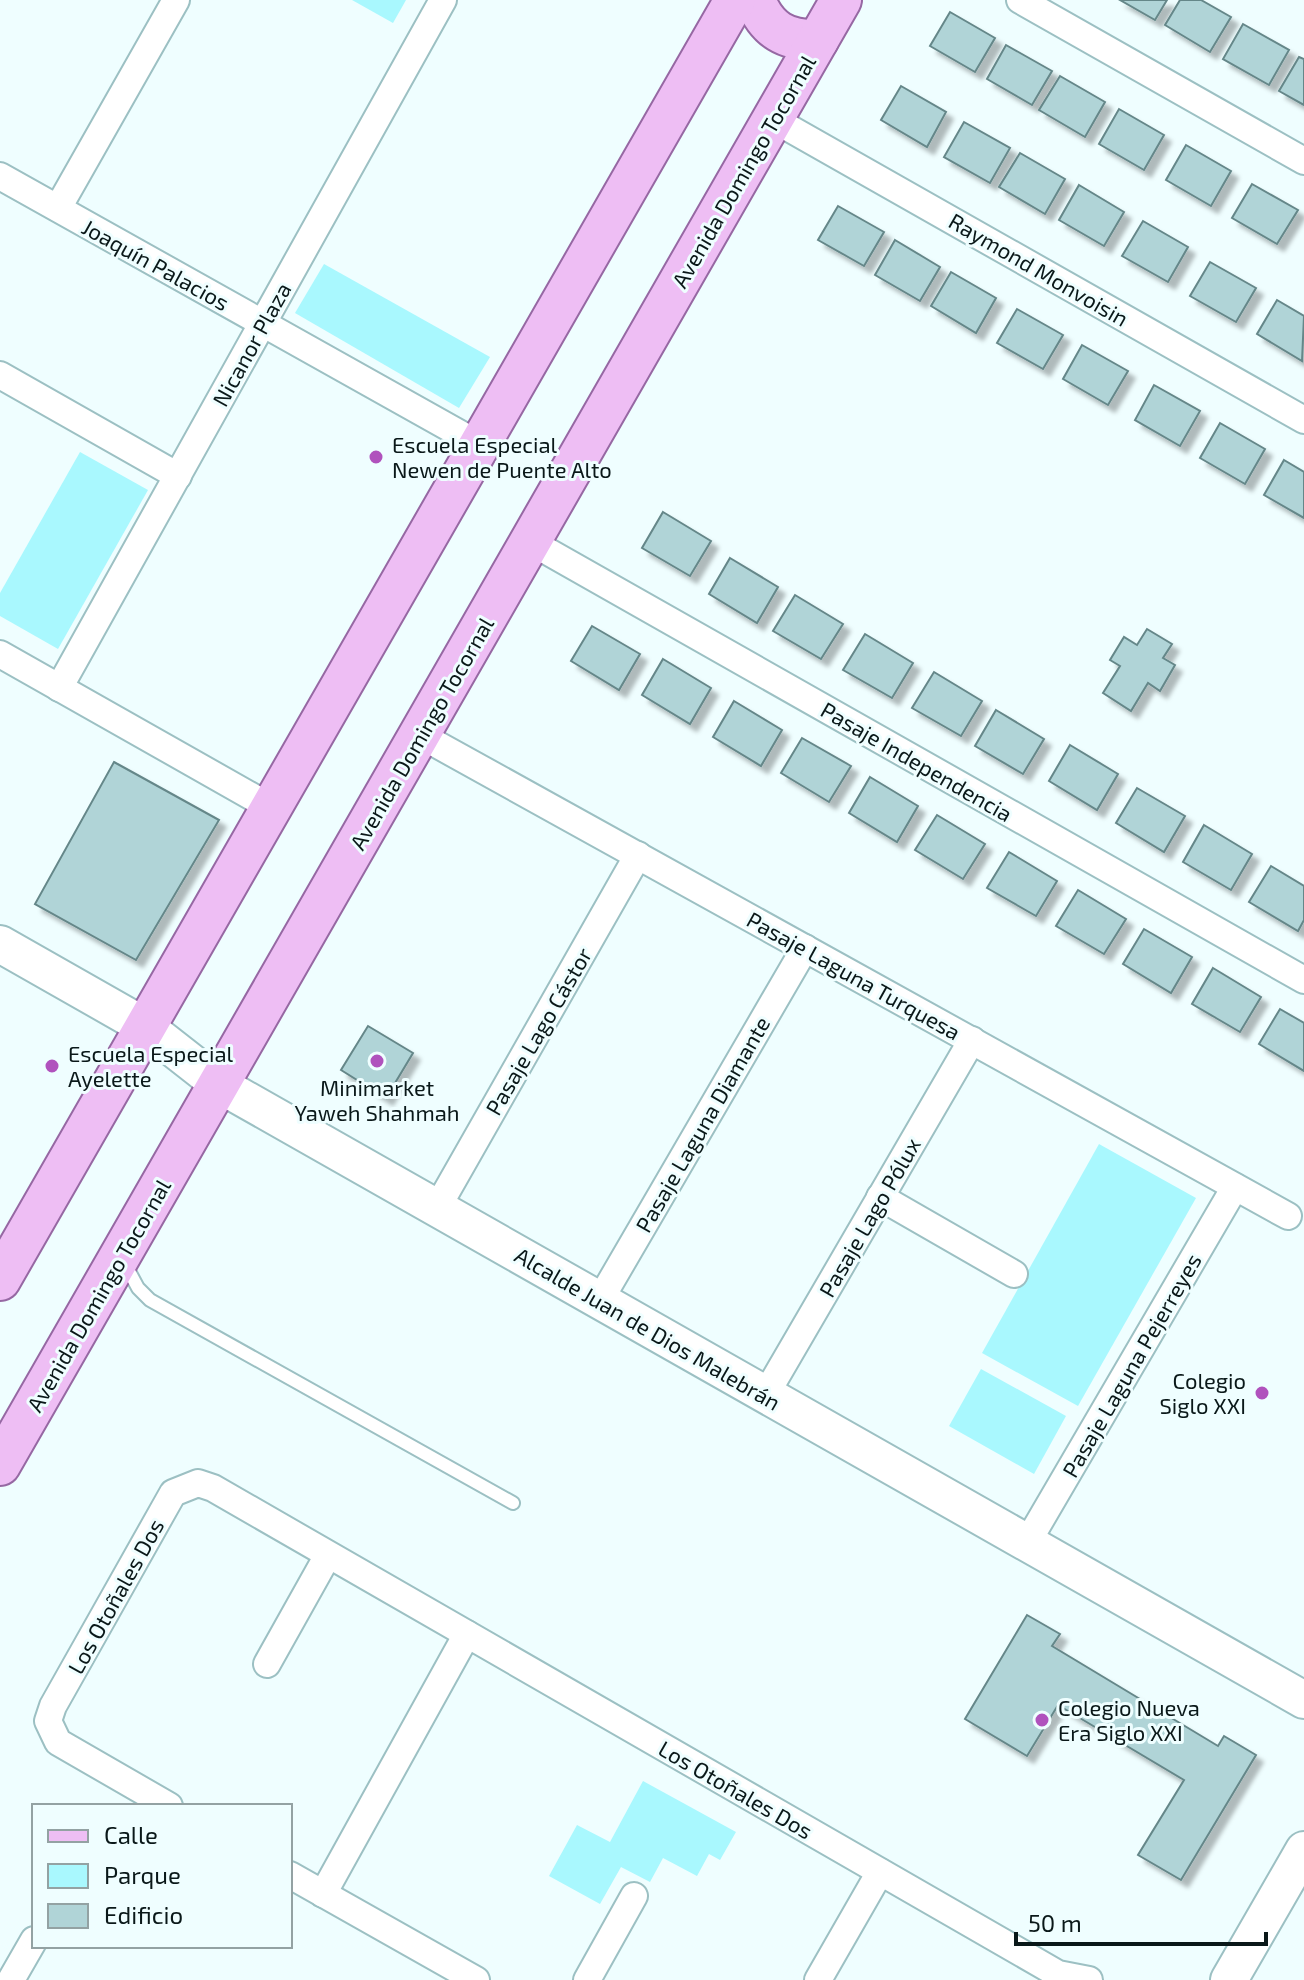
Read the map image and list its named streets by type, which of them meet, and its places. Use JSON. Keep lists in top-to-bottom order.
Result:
{
  "streets": {
    "main road": ["Avenida Domingo Tocornal"],
    "street": [
      "Joaquín Palacios",
      "Raymond Monvoisin",
      "Nicanor Plaza",
      "Pasaje Independencia",
      "Pasaje Laguna Turquesa",
      "Pasaje Lago Cástor",
      "Pasaje Laguna Diamante",
      "Pasaje Lago Pólux",
      "Alcalde Juan de Dios Malebrán",
      "Pasaje Laguna Pejerreyes",
      "Los Otoñales Dos"
    ]
  },
  "crossings": [
    ["Avenida Domingo Tocornal", "Raymond Monvoisin"],
    ["Avenida Domingo Tocornal", "Pasaje Independencia"],
    ["Avenida Domingo Tocornal", "Pasaje Laguna Turquesa"],
    ["Avenida Domingo Tocornal", "Alcalde Juan de Dios Malebrán"],
    ["Joaquín Palacios", "Nicanor Plaza"],
    ["Pasaje Laguna Turquesa", "Pasaje Lago Cástor"],
    ["Pasaje Laguna Turquesa", "Pasaje Laguna Diamante"],
    ["Pasaje Laguna Turquesa", "Pasaje Lago Pólux"],
    ["Pasaje Laguna Turquesa", "Pasaje Laguna Pejerreyes"],
    ["Pasaje Lago Cástor", "Alcalde Juan de Dios Malebrán"],
    ["Pasaje Laguna Diamante", "Alcalde Juan de Dios Malebrán"],
    ["Pasaje Lago Pólux", "Alcalde Juan de Dios Malebrán"],
    ["Alcalde Juan de Dios Malebrán", "Pasaje Laguna Pejerreyes"]
  ],
  "places": [
    "Escuela Especial Newen de Puente Alto",
    "Minimarket Yaweh Shahmah",
    "Escuela Especial Ayelette",
    "Colegio Siglo XXI",
    "Colegio Nueva Era Siglo XXI"
  ],
  "legend": ["Calle", "Parque", "Edificio"],
  "scale_bar": "50 m"
}
